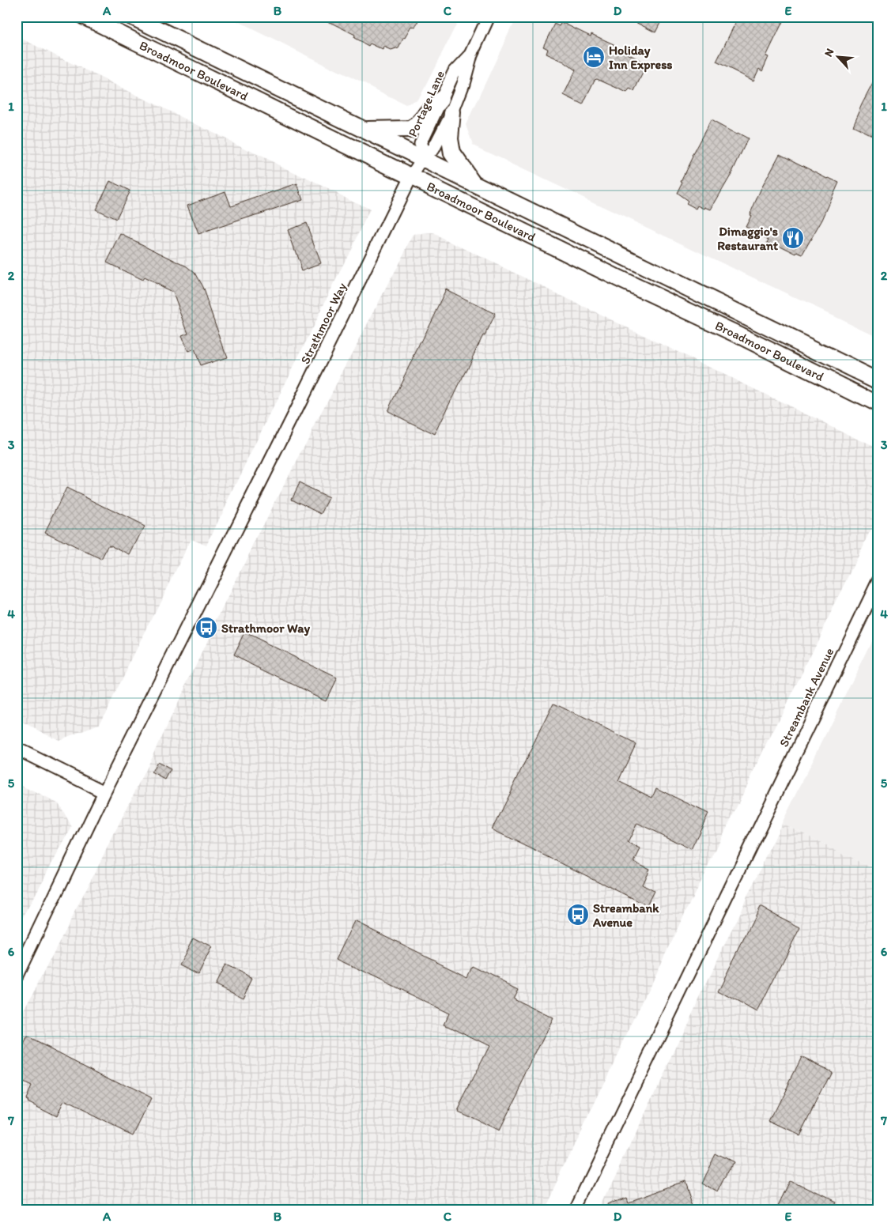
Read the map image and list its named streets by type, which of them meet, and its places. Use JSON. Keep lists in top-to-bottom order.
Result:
{
  "streets": {
    "main road": ["Broadmoor Boulevard"],
    "street": ["Portage Lane", "Strathmoor Way", "Streambank Avenue"]
  },
  "crossings": [
    ["Broadmoor Boulevard", "Portage Lane"],
    ["Broadmoor Boulevard", "Strathmoor Way"],
    ["Portage Lane", "Strathmoor Way"]
  ],
  "places": {
    "hotel": ["Holiday Inn Express"],
    "restaurant": ["Dimaggio's Restaurant"],
    "bus stop": ["Strathmoor Way", "Streambank Avenue"]
  },
  "north": "top left",
  "grid": {
    "columns": [
      "A",
      "B",
      "C",
      "D",
      "E"
    ],
    "rows": [
      "1",
      "2",
      "3",
      "4",
      "5",
      "6",
      "7"
    ]
  }
}
